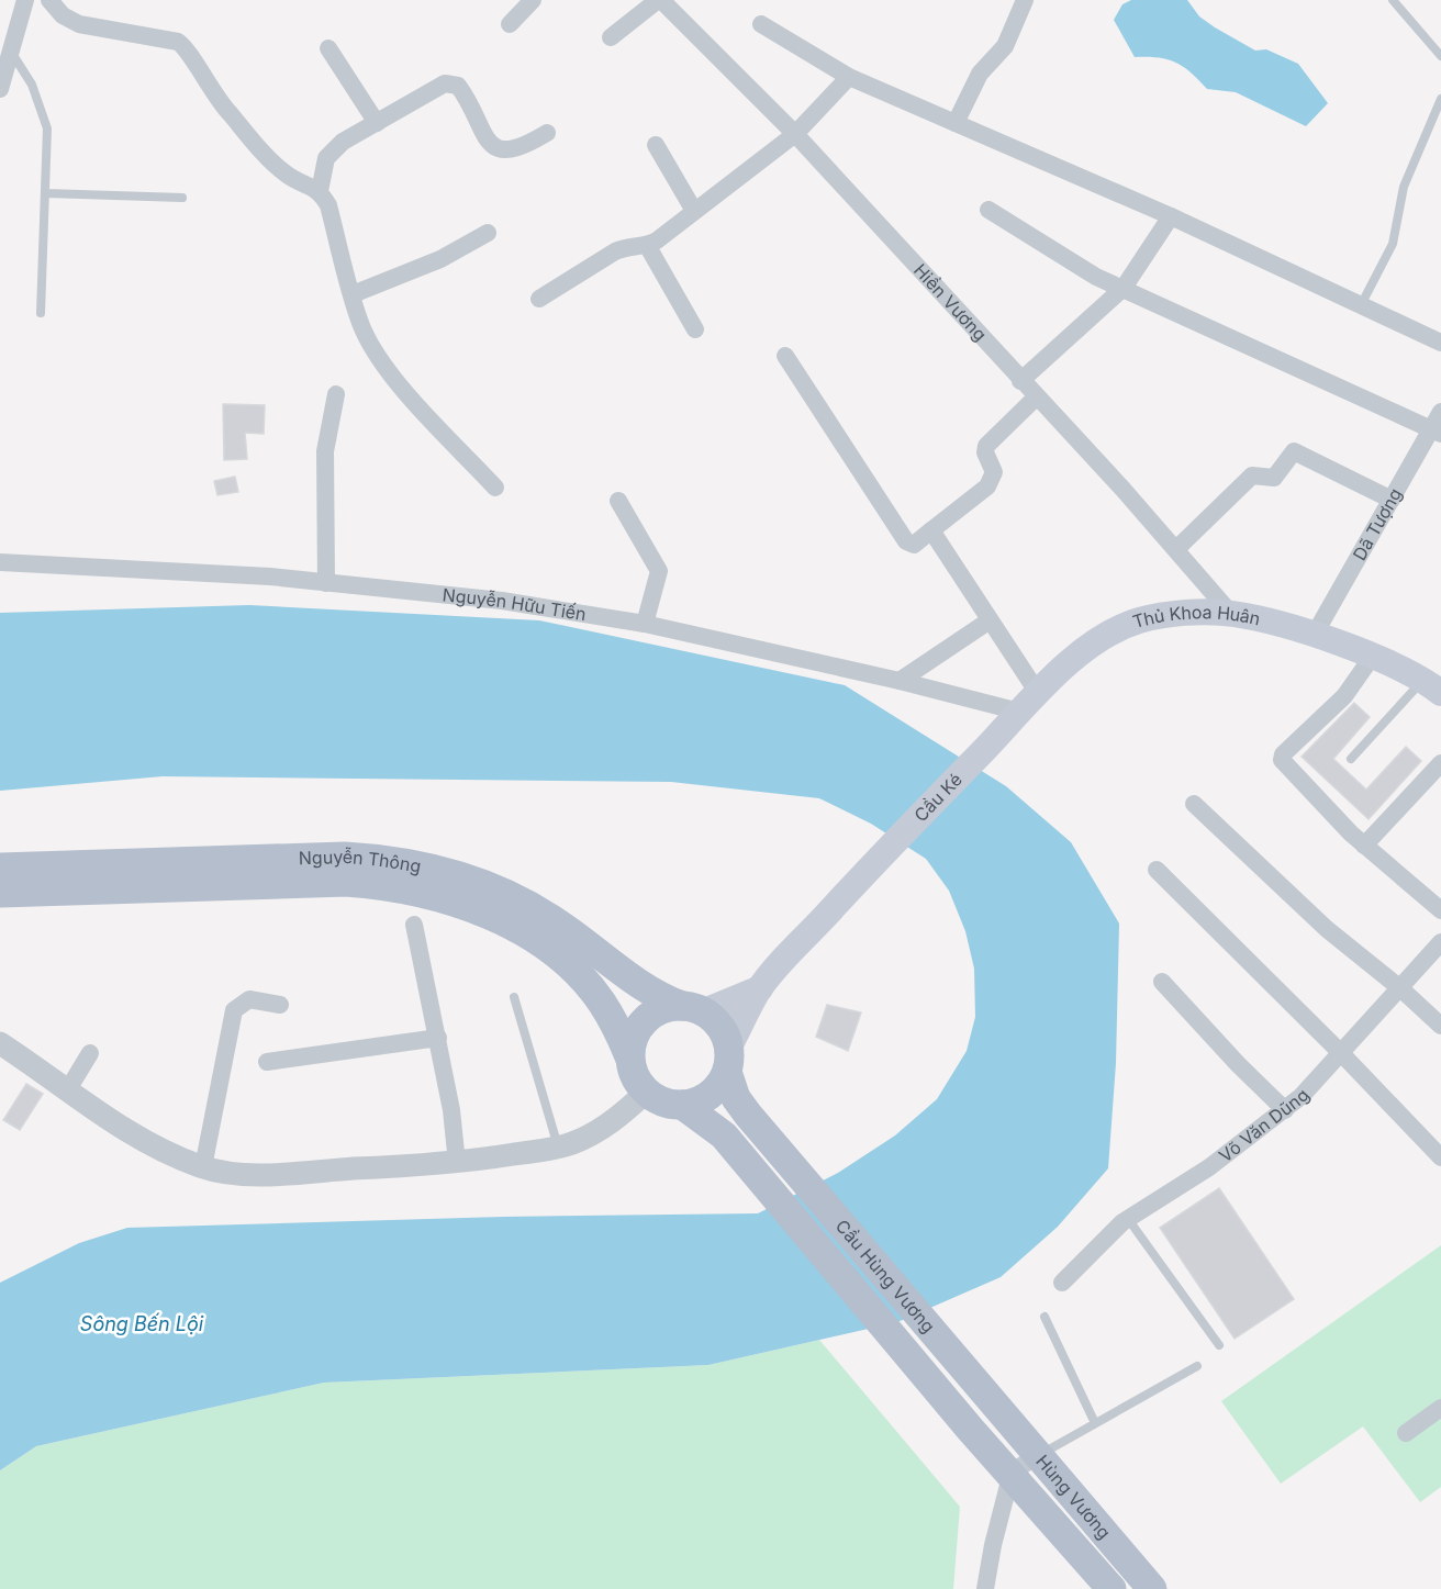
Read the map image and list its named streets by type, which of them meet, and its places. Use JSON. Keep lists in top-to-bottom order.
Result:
{
  "streets": {
    "main road": [
      "Thủ Khoa Huân",
      "Cầu Ké",
      "Nguyễn Thông",
      "Cầu Hùng Vương",
      "Hùng Vương"
    ],
    "street": [
      "Hiền Vương",
      "Dã Tượng",
      "Nguyễn Hữu Tiến",
      "Võ Văn Dũng"
    ]
  },
  "crossings": [
    ["Hiền Vương", "Thủ Khoa Huân"],
    ["Dã Tượng", "Thủ Khoa Huân"],
    ["Nguyễn Hữu Tiến", "Thủ Khoa Huân"],
    ["Thủ Khoa Huân", "Cầu Ké"],
    ["Nguyễn Thông", "Cầu Hùng Vương"],
    ["Cầu Hùng Vương", "Hùng Vương"]
  ],
  "water": ["Sông Bến Lội"]
}
